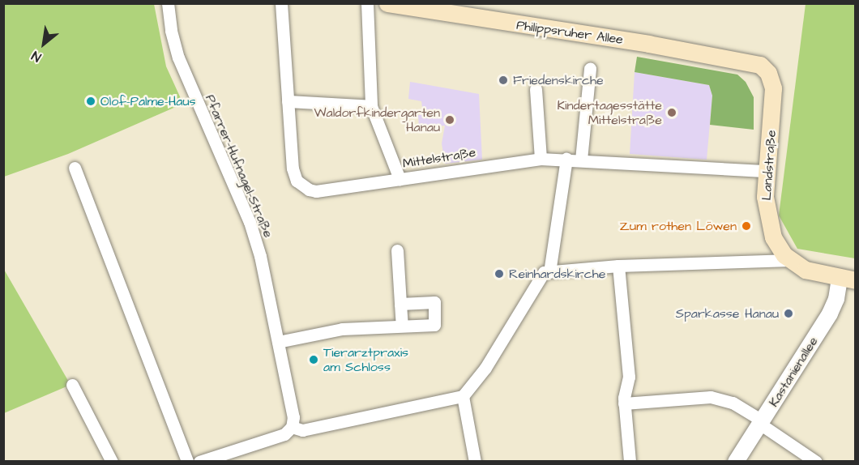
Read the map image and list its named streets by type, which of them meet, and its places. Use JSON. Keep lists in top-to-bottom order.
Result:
{
  "streets": {
    "main road": ["Philippsruher Allee", "Landstraße"],
    "street": ["Mittelstraße", "Pfarrer-Hufnagel-Straße", "Kastanienallee"]
  },
  "crossings": [
    ["Philippsruher Allee", "Landstraße"],
    ["Mittelstraße", "Landstraße"],
    ["Landstraße", "Kastanienallee"]
  ],
  "places": [
    "Friedenskirche",
    "Olof-Palme-Haus",
    "Kindertagesstätte Mittelstraße",
    "Waldorfkindergarten Hanau",
    "Zum rothen Löwen",
    "Reinhardskirche",
    "Sparkasse Hanau",
    "Tierarztpraxis am Schloss"
  ],
  "north": "bottom left"
}
